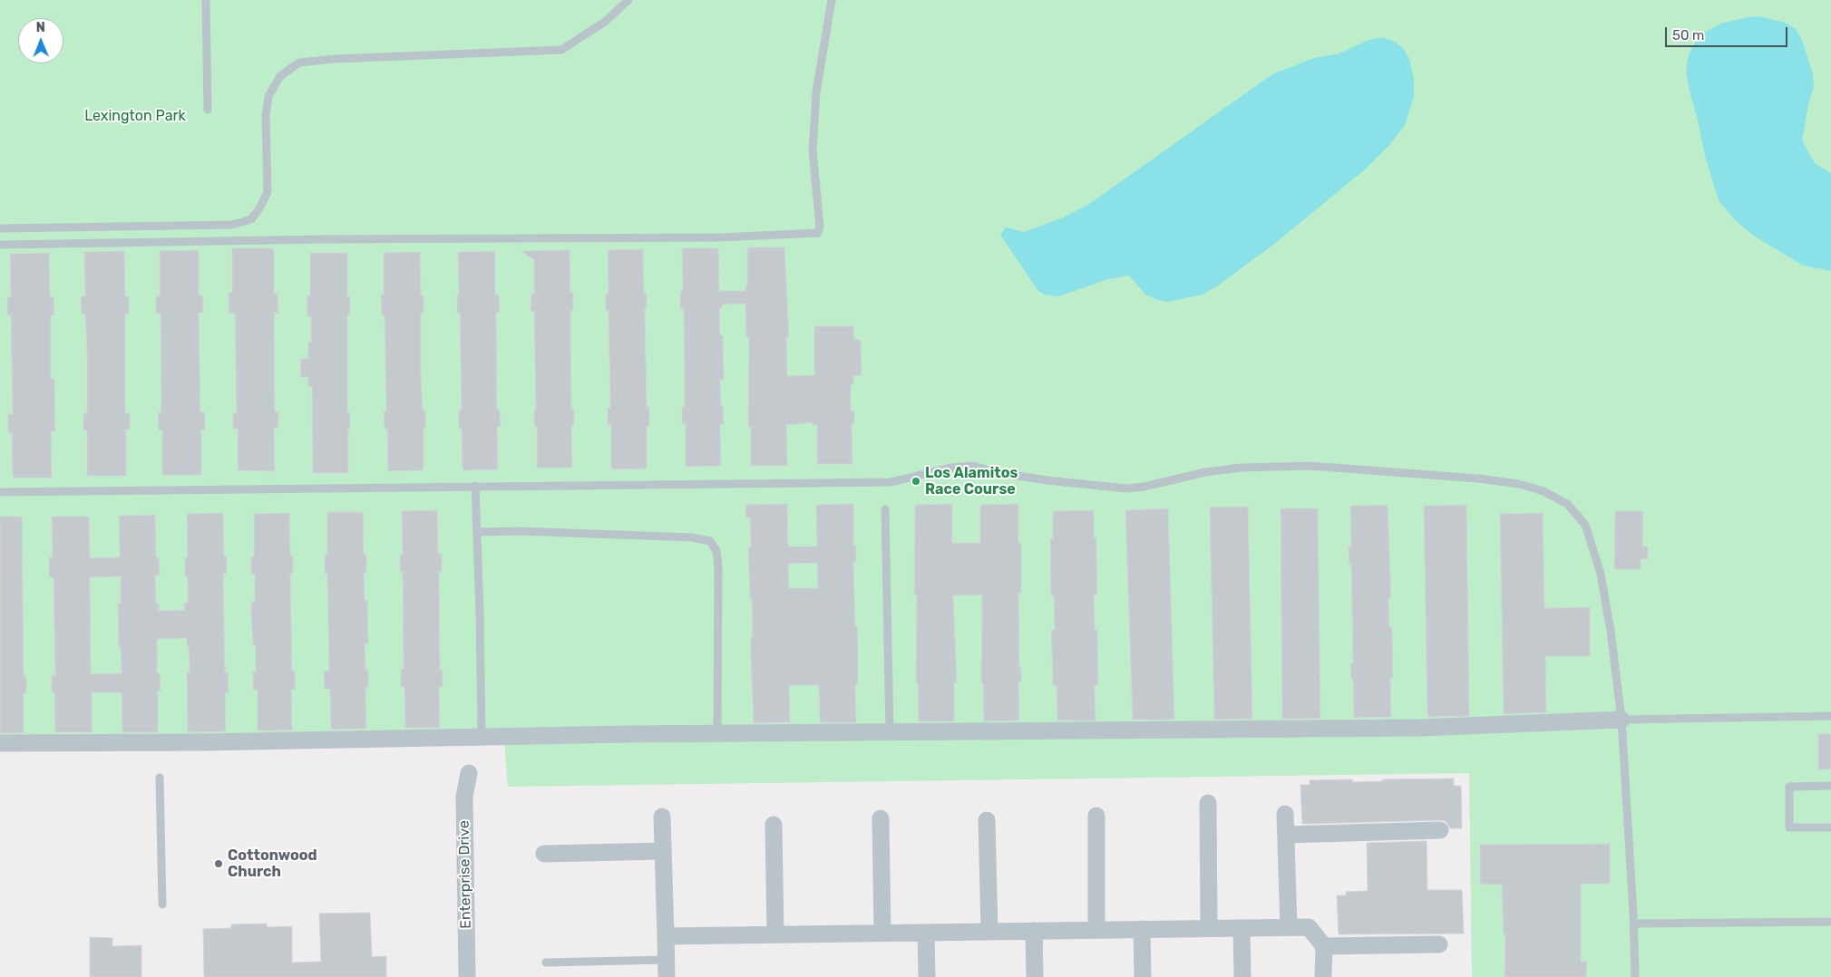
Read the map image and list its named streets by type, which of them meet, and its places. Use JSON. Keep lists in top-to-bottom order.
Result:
{
  "streets": {
    "street": ["Enterprise Drive"]
  },
  "parks": ["Lexington Park"],
  "places": ["Los Alamitos Race Course", "Cottonwood Church"],
  "scale_bar": "50 m",
  "north": "top"
}
